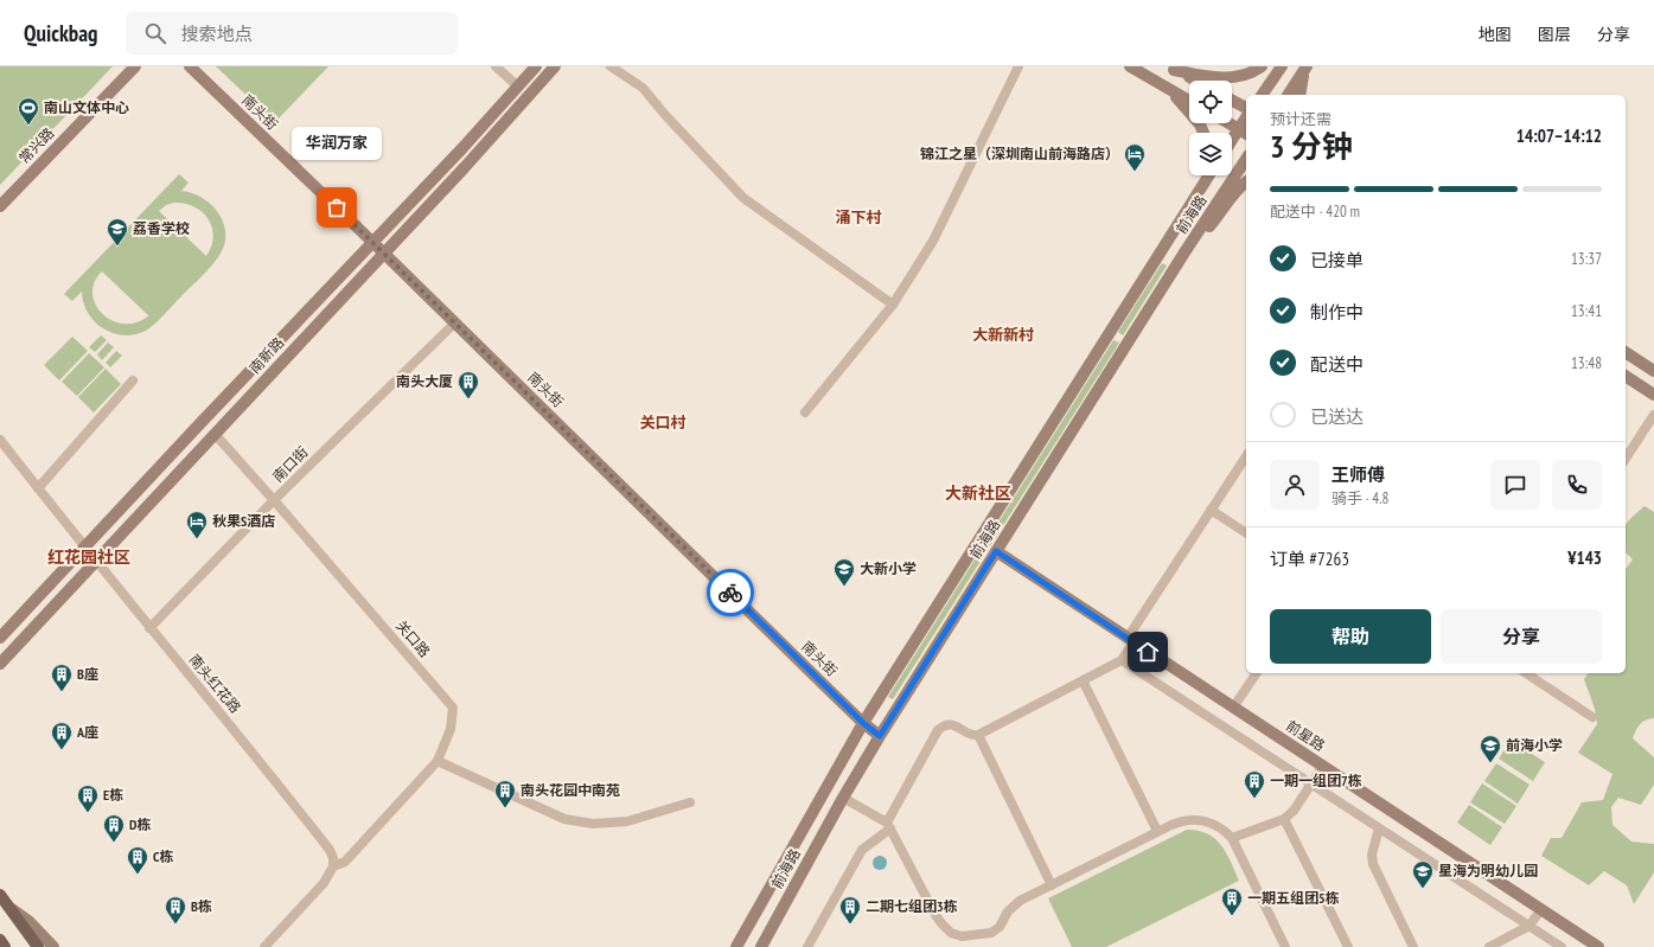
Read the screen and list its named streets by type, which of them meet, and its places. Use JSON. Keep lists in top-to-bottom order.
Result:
{
  "streets": {
    "main road": [
      "南头街",
      "常兴路",
      "前海路",
      "南新路",
      "前星路"
    ],
    "street": ["南口街", "关口路", "南头红花路"]
  },
  "crossings": [
    ["南头街", "前海路"],
    ["南头街", "南新路"],
    ["南头街", "南口街"],
    ["前海路", "前星路"],
    ["南新路", "关口路"],
    ["南新路", "南头红花路"],
    ["南口街", "关口路"],
    ["南口街", "南头红花路"],
    ["关口路", "南头红花路"]
  ],
  "districts": [
    "涌下村",
    "大新新村",
    "关口村",
    "大新社区",
    "红花园社区"
  ],
  "places": {
    "sports": ["南山文体中心"],
    "hotel": ["锦江之星（深圳南山前海路店）", "秋果S酒店"],
    "other": ["华润万家"],
    "school or university": [
      "荔香学校",
      "大新小学",
      "前海小学",
      "星海为明幼儿园"
    ],
    "building": [
      "南头大厦",
      "B座",
      "A座",
      "一期一组团7栋",
      "南头花园中南苑",
      "E栋",
      "D栋",
      "C栋",
      "一期五组团5栋",
      "B栋",
      "二期七组团3栋"
    ]
  },
  "page": {
    "header": "Quickbag",
    "search": "搜索地点",
    "nav": ["地图", "图层", "分享"],
    "heading": ["3 分钟", "预计还需", "14:07–14:12"],
    "panel": [
      "王师傅",
      "骑手 · 4.8",
      "订单 #7263",
      "¥143"
    ],
    "bubble": "华润万家",
    "bar": "配送中 · 420 m",
    "list": [
      ["已接单", "13:37"],
      ["制作中", "13:41"],
      ["配送中", "13:48"],
      "已送达"
    ],
    "buttons": ["帮助", "分享"]
  }
}
